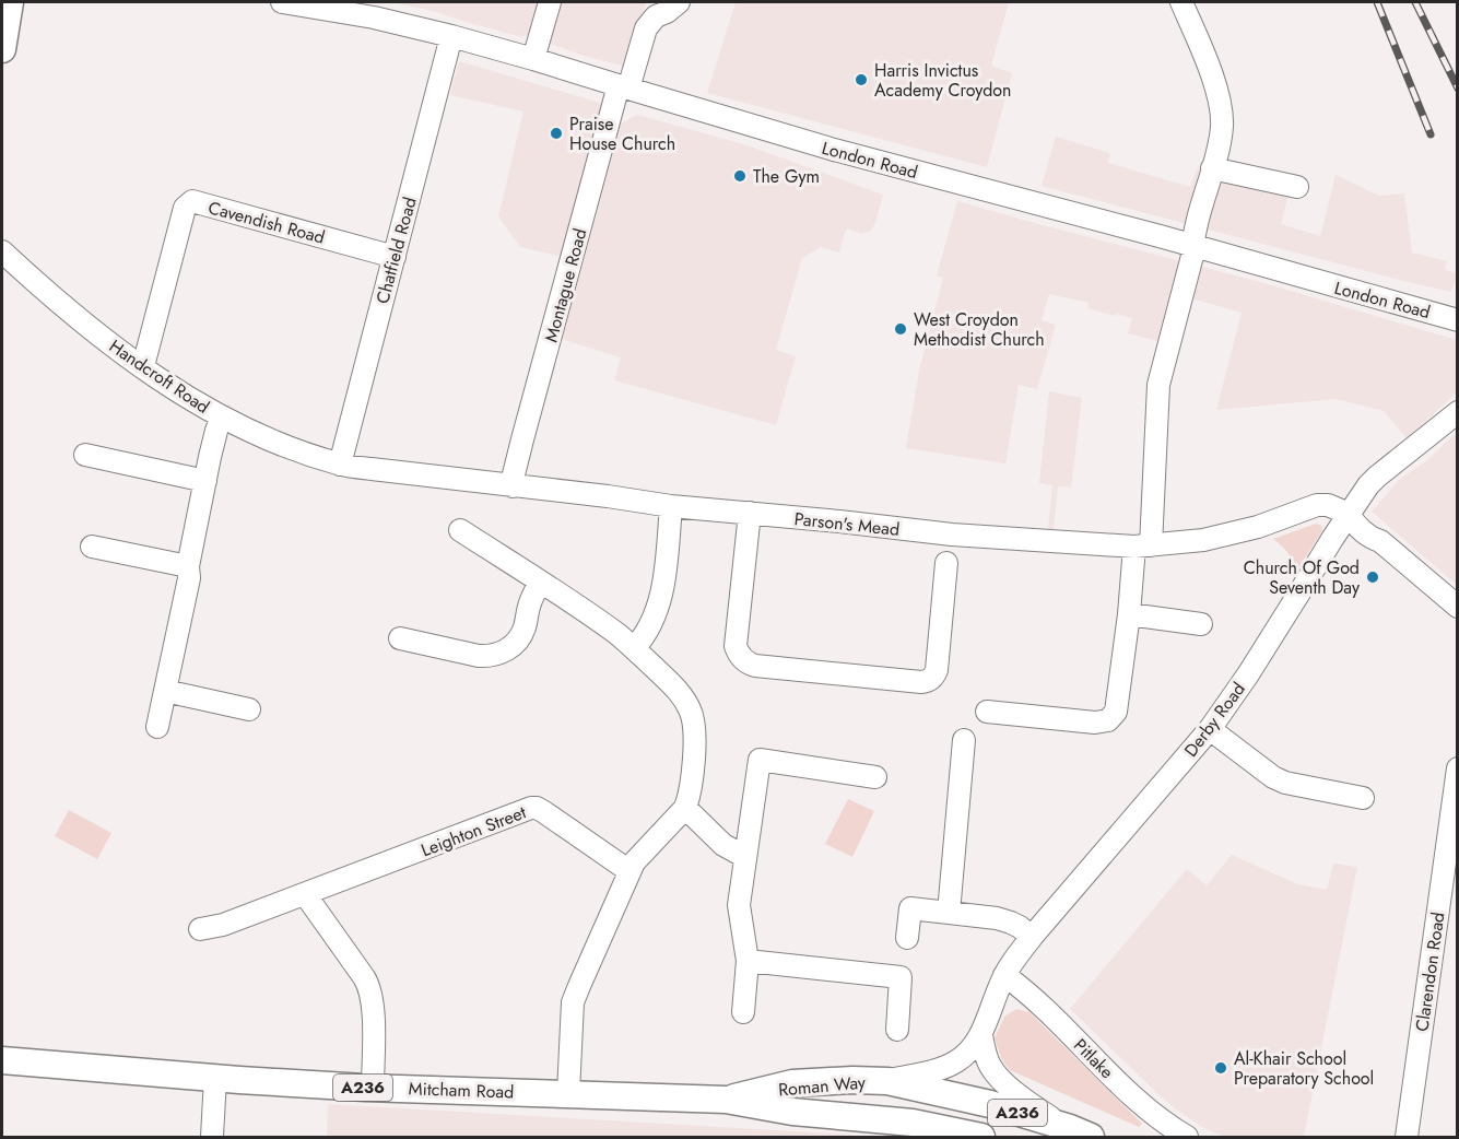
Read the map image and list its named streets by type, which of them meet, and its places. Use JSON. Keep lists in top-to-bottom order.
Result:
{
  "streets": {
    "main road": ["Roman Way", "A236", "Mitcham Road"],
    "street": [
      "London Road",
      "Cavendish Road",
      "Chatfield Road",
      "Montague Road",
      "Handcroft Road",
      "Parson's Mead",
      "Derby Road",
      "Leighton Street",
      "Clarendon Road",
      "Pitlake"
    ]
  },
  "crossings": [
    ["London Road", "Chatfield Road"],
    ["London Road", "Montague Road"],
    ["Cavendish Road", "Chatfield Road"],
    ["Cavendish Road", "Handcroft Road"],
    ["Chatfield Road", "Handcroft Road"],
    ["Chatfield Road", "Parson's Mead"],
    ["Montague Road", "Parson's Mead"],
    ["Handcroft Road", "Parson's Mead"],
    ["Parson's Mead", "Derby Road"],
    ["Derby Road", "Pitlake"],
    ["Derby Road", "Roman Way"],
    ["Roman Way", "Mitcham Road"]
  ],
  "places": [
    "Harris Invictus Academy Croydon",
    "Praise House Church",
    "The Gym",
    "West Croydon Methodist Church",
    "Church Of God Seventh Day",
    "Al-Khair School Preparatory School"
  ]
}
